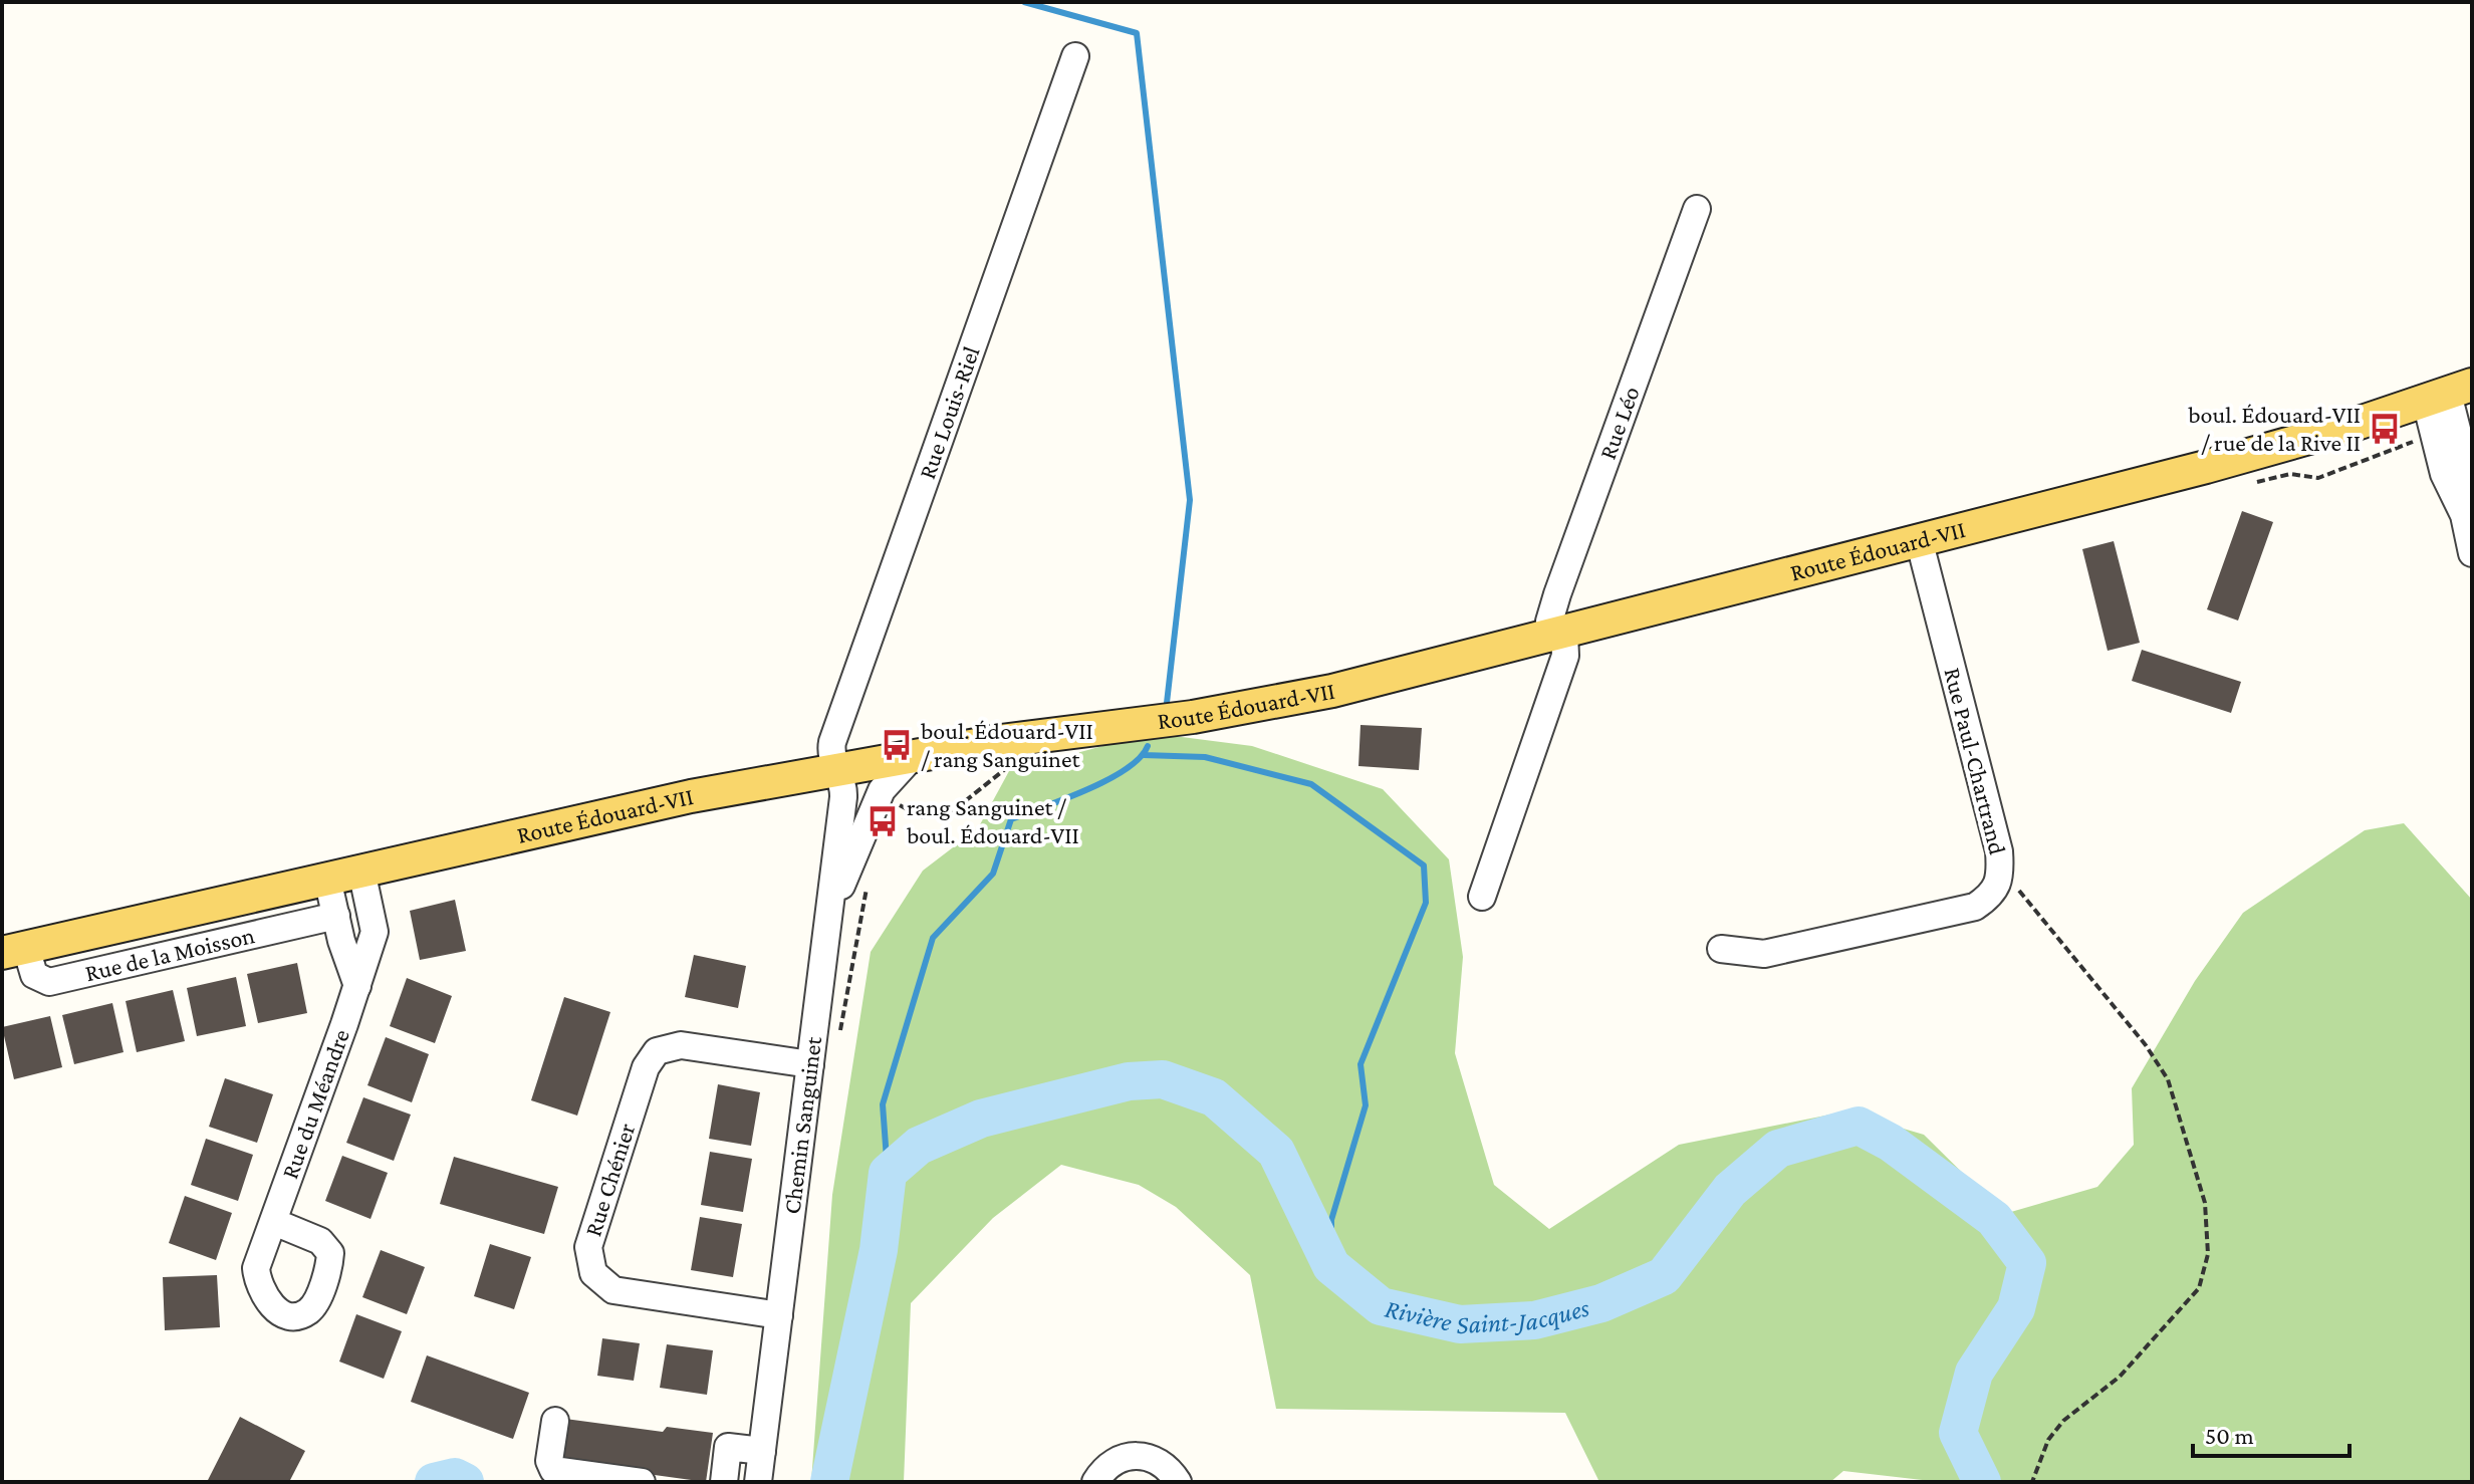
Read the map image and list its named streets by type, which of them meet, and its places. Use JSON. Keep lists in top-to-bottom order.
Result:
{
  "streets": {
    "main road": ["Route Édouard-VII"],
    "street": [
      "Rue Louis-Riel",
      "Rue Léo",
      "Rue Paul-Chartrand",
      "Rue de la Moisson",
      "Rue du Méandre",
      "Chemin Sanguinet",
      "Rue Chénier"
    ]
  },
  "crossings": [
    ["Rue Louis-Riel", "Route Édouard-VII"],
    ["Rue Louis-Riel", "Chemin Sanguinet"],
    ["Rue Léo", "Route Édouard-VII"],
    ["Route Édouard-VII", "Rue Paul-Chartrand"],
    ["Route Édouard-VII", "Rue de la Moisson"],
    ["Route Édouard-VII", "Rue du Méandre"],
    ["Route Édouard-VII", "Chemin Sanguinet"],
    ["Chemin Sanguinet", "Rue Chénier"]
  ],
  "water": ["Rivière Saint-Jacques"],
  "places": {
    "bus stop": ["boul. Édouard-VII / rue de la Rive II", "boul. Édouard-VII / rang Sanguinet", "rang Sanguinet / boul. Édouard-VII"]
  },
  "scale_bar": "50 m"
}
